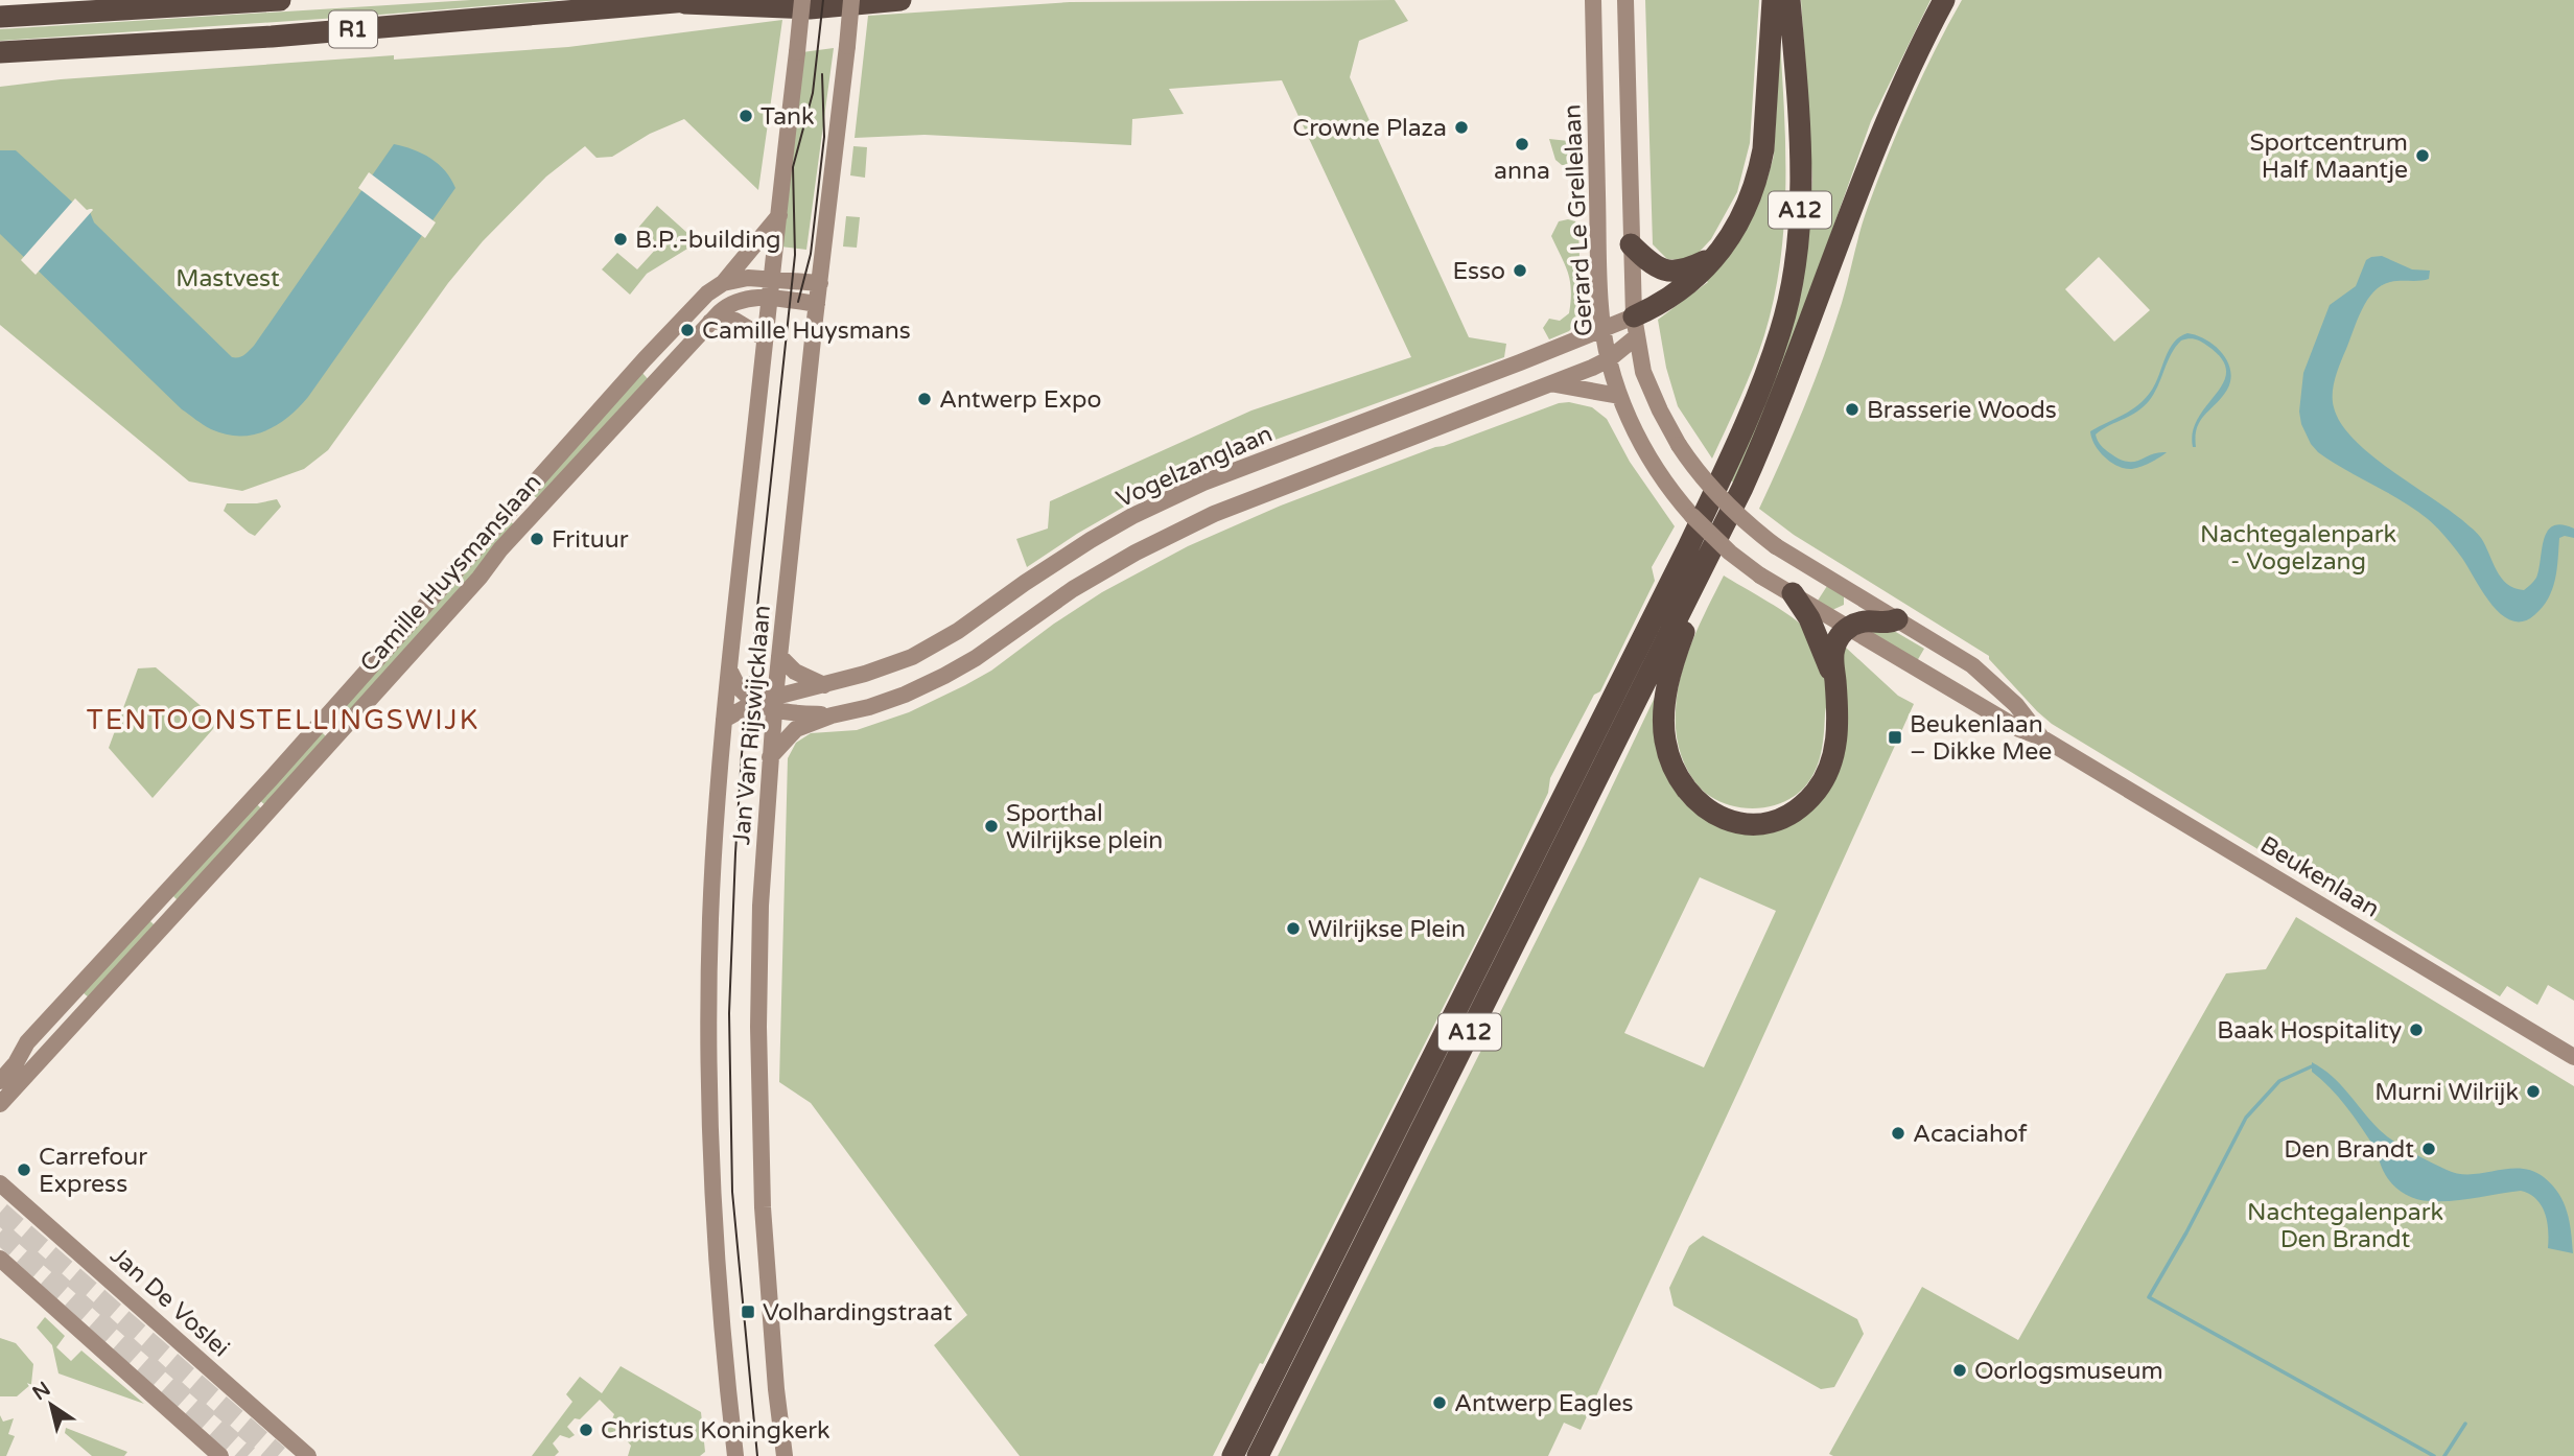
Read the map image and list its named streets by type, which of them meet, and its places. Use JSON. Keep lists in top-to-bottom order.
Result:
{
  "streets": {
    "highway": ["R1", "A12"],
    "street": [
      "Gerard Le Grellelaan",
      "Vogelzanglaan",
      "Camille Huysmanslaan",
      "Jan Van Rijswijcklaan",
      "Beukenlaan",
      "Jan De Voslei"
    ]
  },
  "crossings": [
    ["Gerard Le Grellelaan", "Vogelzanglaan"],
    ["Gerard Le Grellelaan", "Beukenlaan"],
    ["Vogelzanglaan", "Jan Van Rijswijcklaan"],
    ["Camille Huysmanslaan", "Jan Van Rijswijcklaan"]
  ],
  "districts": ["TENTOONSTELLINGSWIJK"],
  "parks": ["Mastvest", "Nachtegalenpark - Vogelzang", "Nachtegalenpark Den Brandt"],
  "places": {
    "other": [
      "Tank",
      "Crowne Plaza",
      "anna",
      "Sportcentrum Half Maantje",
      "B.P.-building",
      "Esso",
      "Camille Huysmans",
      "Antwerp Expo",
      "Brasserie Woods",
      "Frituur",
      "Sporthal Wilrijkse plein",
      "Wilrijkse Plein",
      "Baak Hospitality",
      "Murni Wilrijk",
      "Acaciahof",
      "Den Brandt",
      "Carrefour Express",
      "Oorlogsmuseum",
      "Antwerp Eagles",
      "Christus Koningkerk"
    ],
    "transit": ["Beukenlaan – Dikke Mee", "Volhardingstraat"]
  },
  "north": "top left"
}
